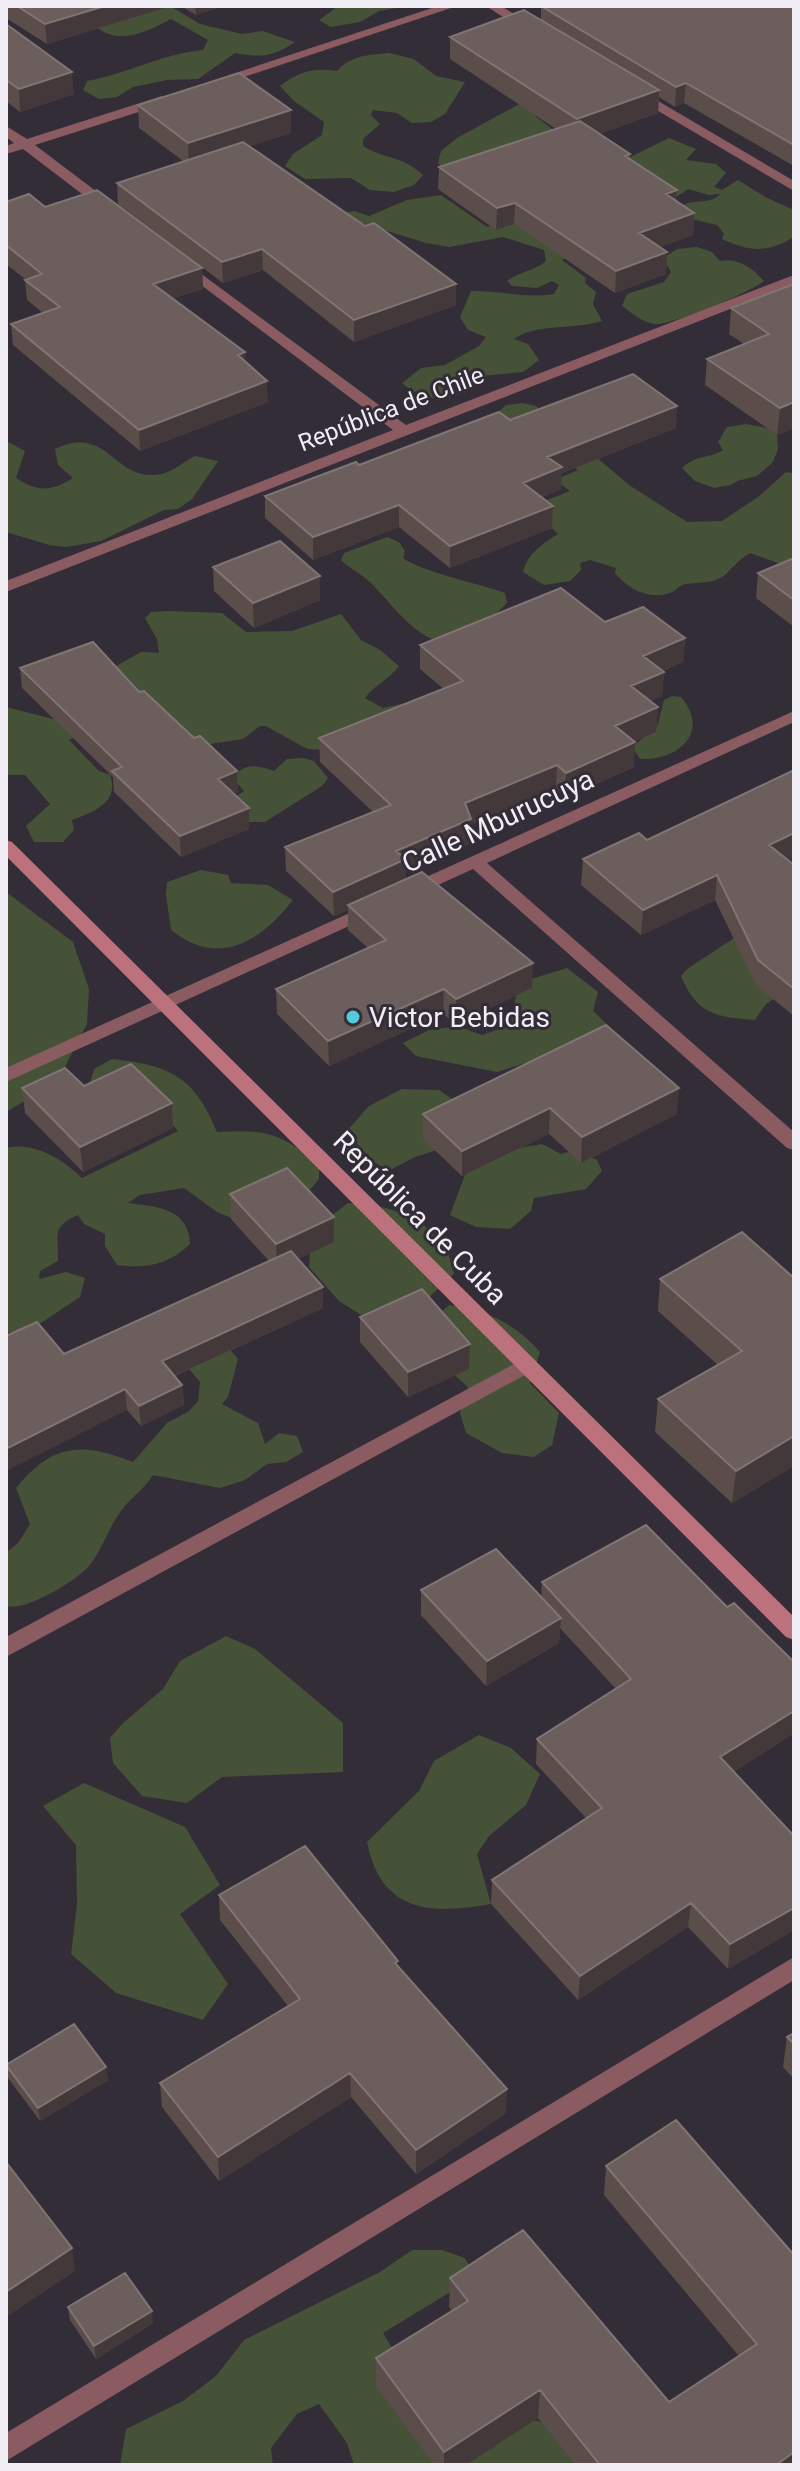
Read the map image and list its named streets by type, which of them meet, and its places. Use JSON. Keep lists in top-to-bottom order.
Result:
{
  "streets": {
    "main road": ["República de Cuba"],
    "street": ["República de Chile", "Calle Mburucuya"]
  },
  "crossings": [
    ["Calle Mburucuya", "República de Cuba"]
  ],
  "places": ["Victor Bebidas"]
}
